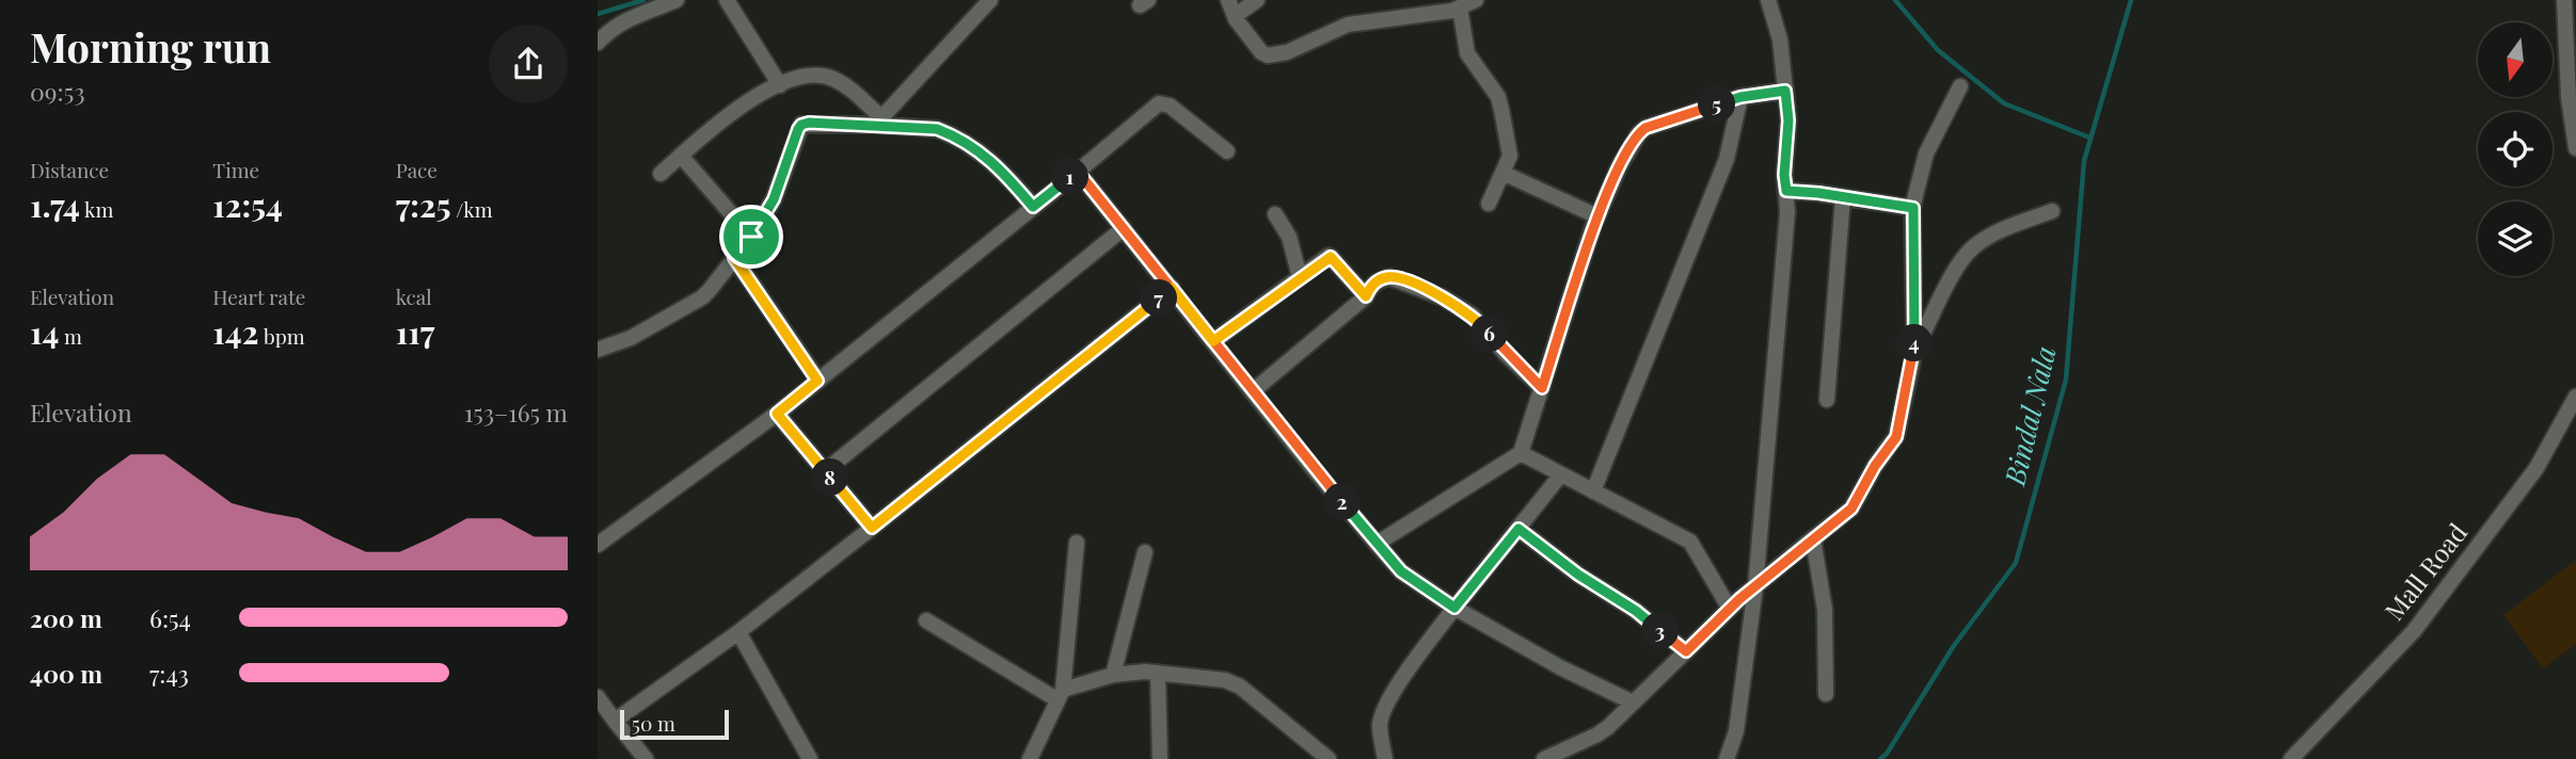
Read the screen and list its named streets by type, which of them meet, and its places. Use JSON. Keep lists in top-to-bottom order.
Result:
{
  "streets": {
    "street": ["Mall Road"]
  },
  "water": ["Bindal Nala"],
  "scale_bar": "50 m",
  "north": "bottom",
  "page": {
    "heading": ["Morning run", "09:53"],
    "pins": [
      "5",
      "1",
      "7",
      "6",
      "4",
      "8",
      "2",
      "3"
    ],
    "stats": [
      ["Distance", "1.74 km"],
      ["Time", "12:54"],
      ["Pace", "7:25 /km"],
      ["Elevation", "14 m"],
      ["Heart rate", "142 bpm"],
      ["kcal", "117"]
    ],
    "chart": ["Elevation", "153–165 m"],
    "list": [
      {
        "name": "200 m",
        "note": "6:54"
      },
      {
        "name": "400 m",
        "note": "7:43"
      }
    ],
    "scale": "50 m"
  }
}
